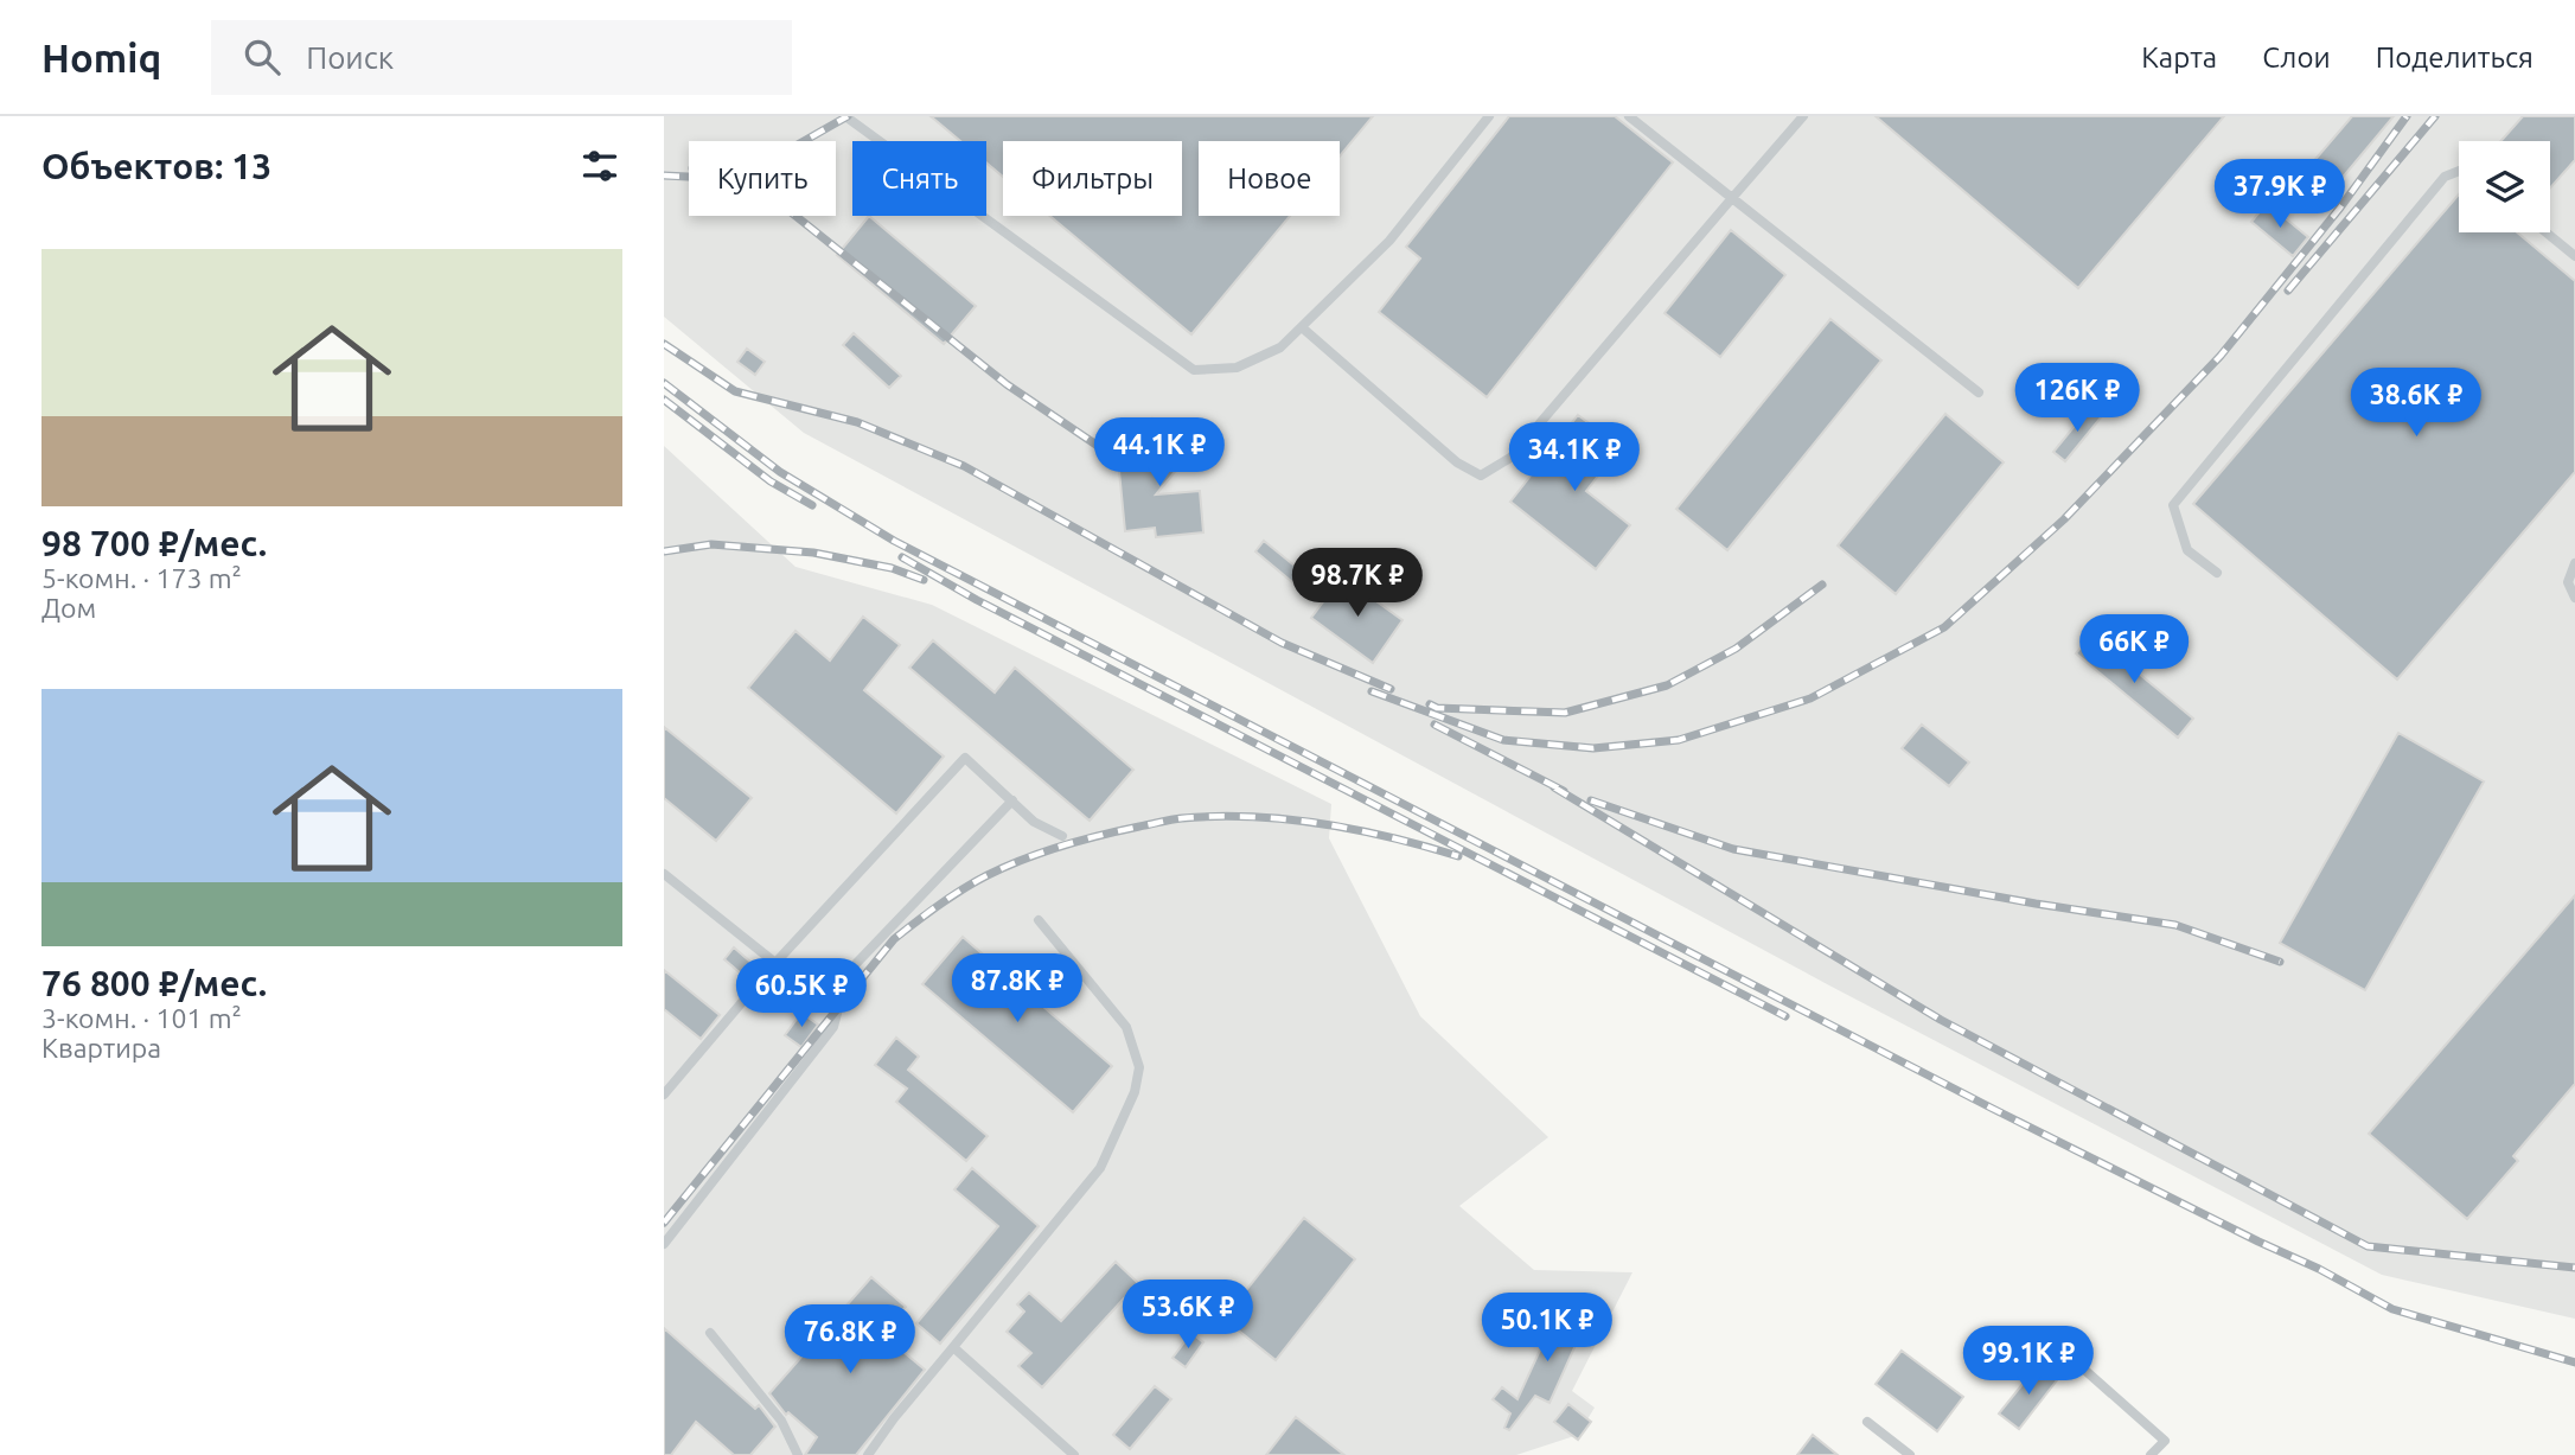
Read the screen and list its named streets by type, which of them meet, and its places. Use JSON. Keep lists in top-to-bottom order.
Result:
{
  "page": {
    "header": "Homiq",
    "search": "Поиск",
    "nav": ["Карта", "Слои", "Поделиться"],
    "heading": "Объектов: 13",
    "chip": [
      "Купить",
      "Снять",
      "Фильтры",
      "Новое"
    ],
    "price": [
      "37.9K ₽",
      "126K ₽",
      "38.6K ₽",
      "44.1K ₽",
      "34.1K ₽",
      "98.7K ₽",
      "66K ₽",
      "87.8K ₽",
      "60.5K ₽",
      "53.6K ₽",
      "50.1K ₽",
      "76.8K ₽",
      "99.1K ₽"
    ],
    "list": [
      {
        "name": "98 700 ₽/мес.",
        "note": "5-комн. · 173 m² · Дом"
      },
      {
        "name": "76 800 ₽/мес.",
        "note": "3-комн. · 101 m² · Квартира"
      }
    ]
  }
}
